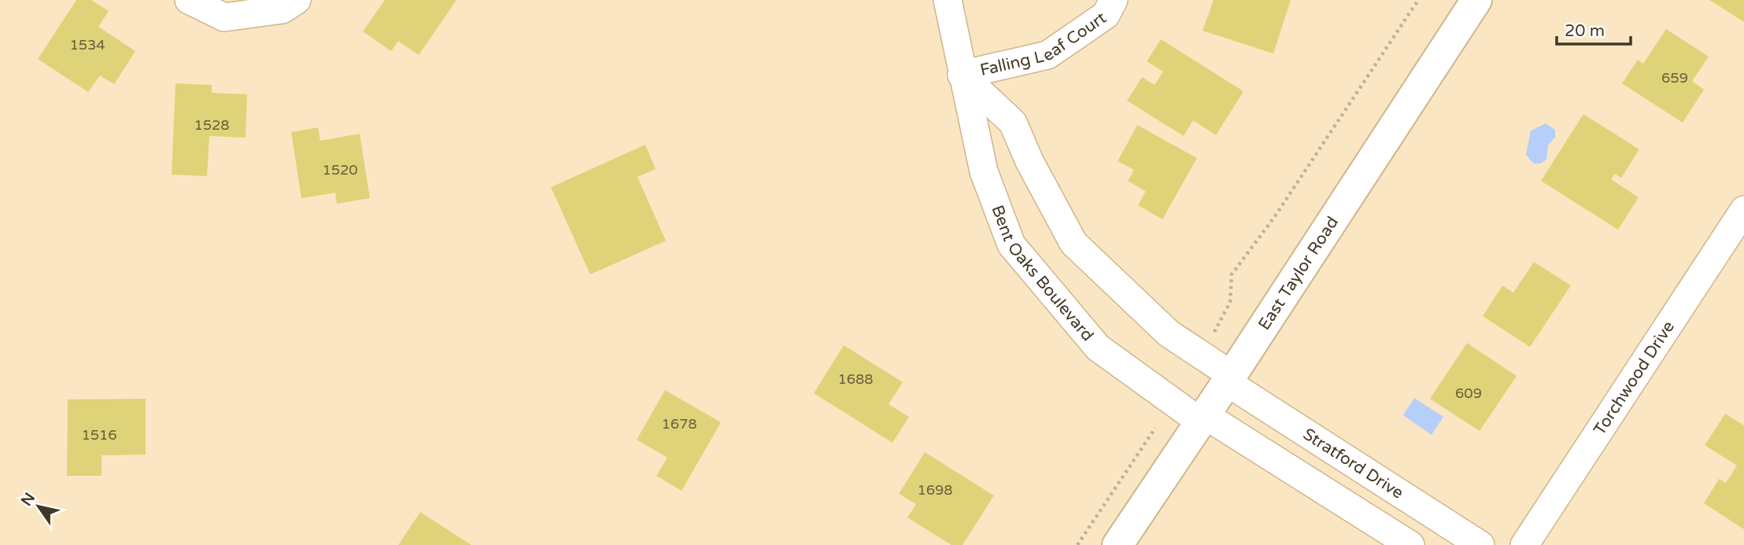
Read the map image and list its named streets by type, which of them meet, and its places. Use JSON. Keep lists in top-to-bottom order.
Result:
{
  "streets": {
    "main road": ["East Taylor Road"],
    "street": [
      "Falling Leaf Court",
      "Bent Oaks Boulevard",
      "Torchwood Drive",
      "Stratford Drive"
    ]
  },
  "crossings": [
    ["Falling Leaf Court", "Bent Oaks Boulevard"],
    ["Bent Oaks Boulevard", "East Taylor Road"],
    ["East Taylor Road", "Stratford Drive"]
  ],
  "house_numbers": [
    "1534",
    "659",
    "1528",
    "1520",
    "1688",
    "609",
    "1678",
    "1516",
    "1698"
  ],
  "scale_bar": "20 m",
  "north": "top left"
}
